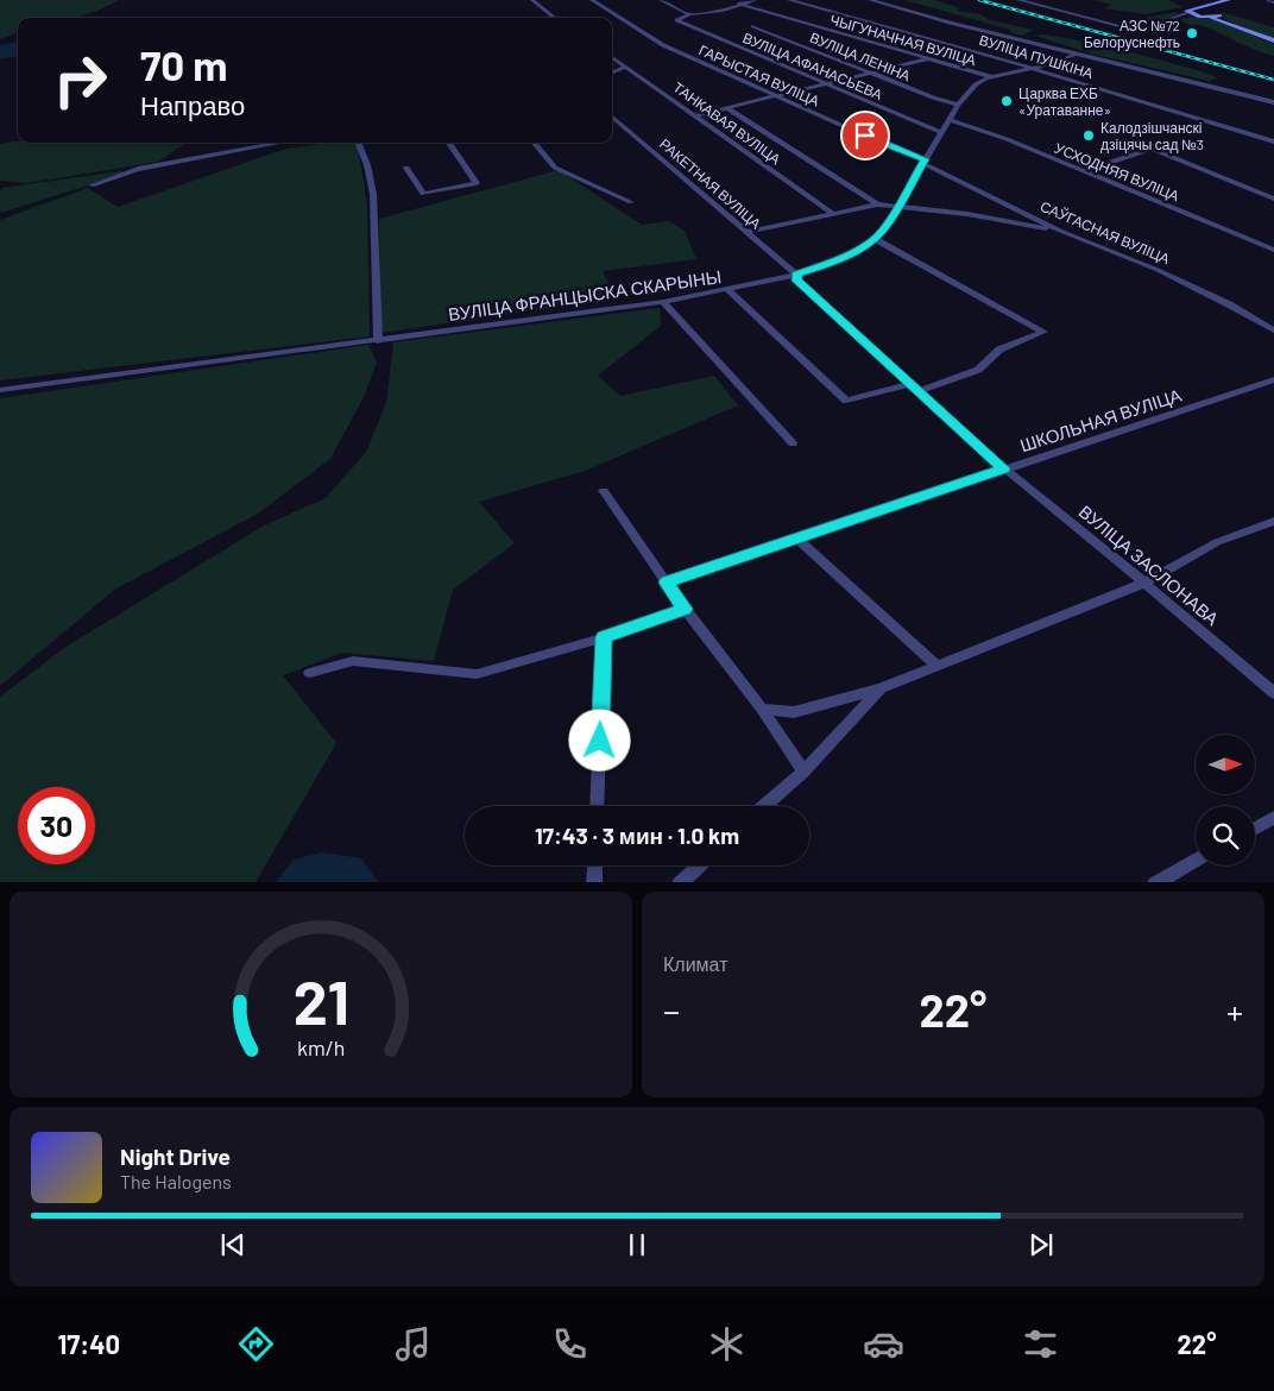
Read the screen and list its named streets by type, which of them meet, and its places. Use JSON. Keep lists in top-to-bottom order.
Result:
{
  "streets": {
    "street": [
      "ЧЫГУНАЧНАЯ ВУЛІЦА",
      "ВУЛІЦА ЛЕНІНА",
      "ВУЛІЦА ПУШКІНА",
      "ВУЛІЦА АФАНАСЬЕВА",
      "ГАРЫСТАЯ ВУЛІЦА",
      "ТАНКАВАЯ ВУЛІЦА",
      "УСХОДНЯЯ ВУЛІЦА",
      "РАКЕТНАЯ ВУЛІЦА",
      "САЎГАСНАЯ ВУЛІЦА",
      "ВУЛІЦА ФРАНЦЫСКА СКАРЫНЫ",
      "ШКОЛЬНАЯ ВУЛІЦА",
      "ВУЛІЦА ЗАСЛОНАВА"
    ]
  },
  "crossings": [
    ["ЧЫГУНАЧНАЯ ВУЛІЦА", "ВУЛІЦА ФРАНЦЫСКА СКАРЫНЫ"],
    ["ВУЛІЦА ЛЕНІНА", "ВУЛІЦА ФРАНЦЫСКА СКАРЫНЫ"],
    ["ВУЛІЦА ПУШКІНА", "ВУЛІЦА ФРАНЦЫСКА СКАРЫНЫ"],
    ["ВУЛІЦА АФАНАСЬЕВА", "ВУЛІЦА ФРАНЦЫСКА СКАРЫНЫ"],
    ["ГАРЫСТАЯ ВУЛІЦА", "САЎГАСНАЯ ВУЛІЦА"],
    ["ГАРЫСТАЯ ВУЛІЦА", "ВУЛІЦА ФРАНЦЫСКА СКАРЫНЫ"],
    ["УСХОДНЯЯ ВУЛІЦА", "ВУЛІЦА ФРАНЦЫСКА СКАРЫНЫ"],
    ["РАКЕТНАЯ ВУЛІЦА", "ВУЛІЦА ФРАНЦЫСКА СКАРЫНЫ"],
    ["РАКЕТНАЯ ВУЛІЦА", "ВУЛІЦА ЗАСЛОНАВА"],
    ["САЎГАСНАЯ ВУЛІЦА", "ВУЛІЦА ФРАНЦЫСКА СКАРЫНЫ"],
    ["ШКОЛЬНАЯ ВУЛІЦА", "ВУЛІЦА ЗАСЛОНАВА"]
  ],
  "places": ["АЗС №72 Белоруснефть", "Царква ЕХБ «Уратаванне»", "Калодзішчанскі дзіцячы сад №3"],
  "north": "right",
  "page": {
    "turn": ["70 m", "Направо"],
    "limit": "30",
    "trip": "17:43 · 3 мин · 1.0 km",
    "tile": "Климат",
    "heat": ["−", "22°", "+"],
    "song": ["Night Drive", "The Halogens"],
    "tabs": ["17:40", "22°"],
    "gauge": ["21", "km/h"]
  }
}
